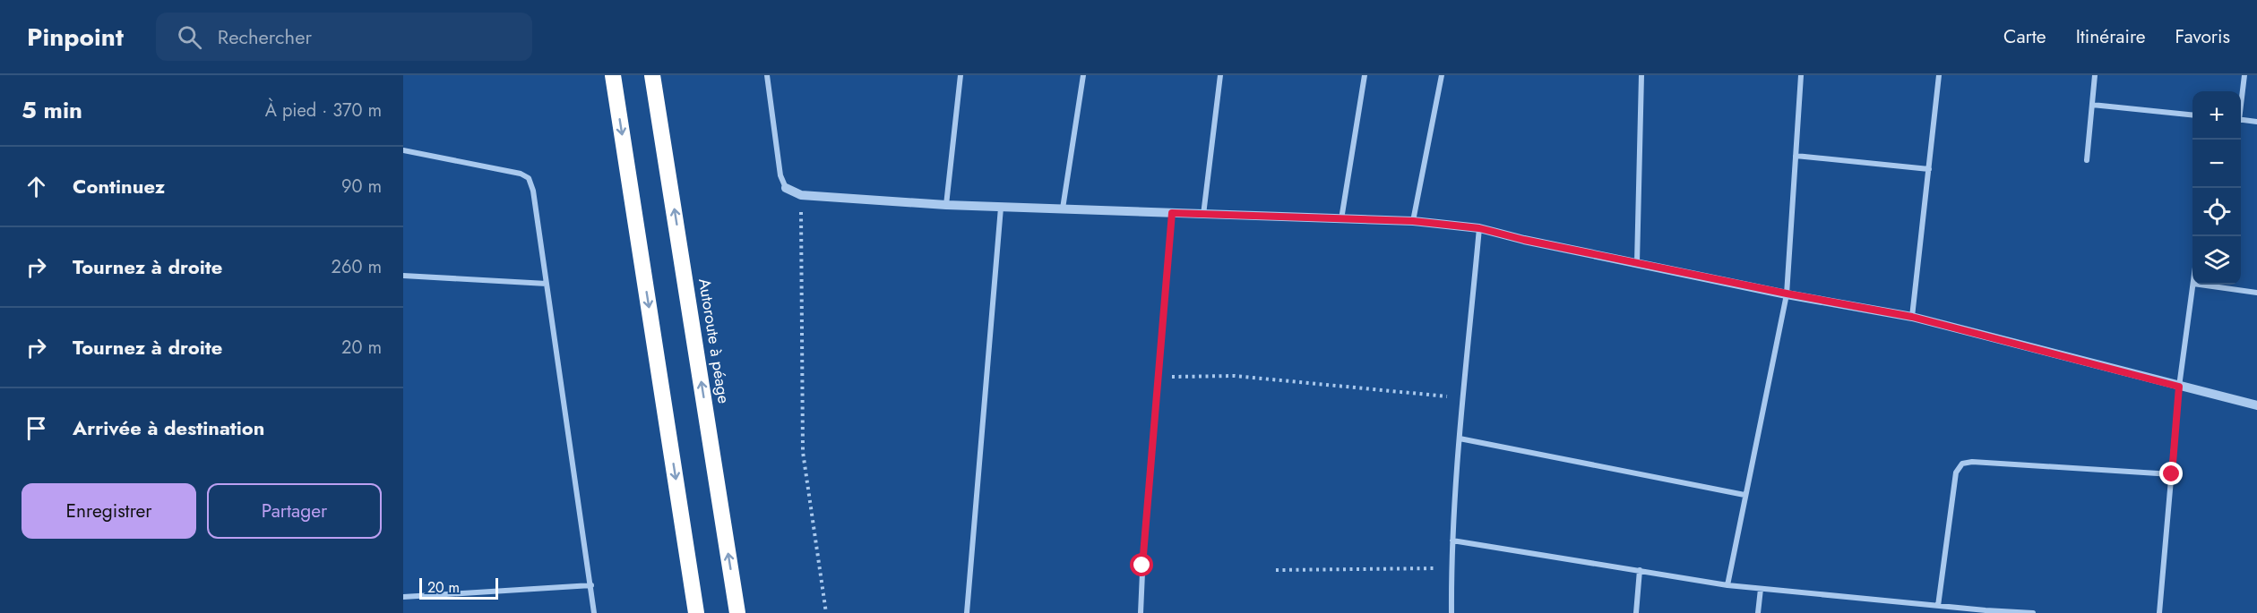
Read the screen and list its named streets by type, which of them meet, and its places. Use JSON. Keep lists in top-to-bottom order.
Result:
{
  "streets": {
    "highway": ["Autoroute à péage"]
  },
  "scale_bar": "20 m",
  "page": {
    "header": "Pinpoint",
    "search": "Rechercher",
    "nav": ["Carte", "Itinéraire", "Favoris"],
    "heading": ["5 min", "À pied · 370 m"],
    "map_buttons": ["+", "−"],
    "list": [
      ["Continuez", "90 m"],
      ["Tournez à droite", "260 m"],
      ["Tournez à droite", "20 m"],
      "Arrivée à destination"
    ],
    "buttons": ["Enregistrer", "Partager"],
    "scale": "20 m"
  }
}
